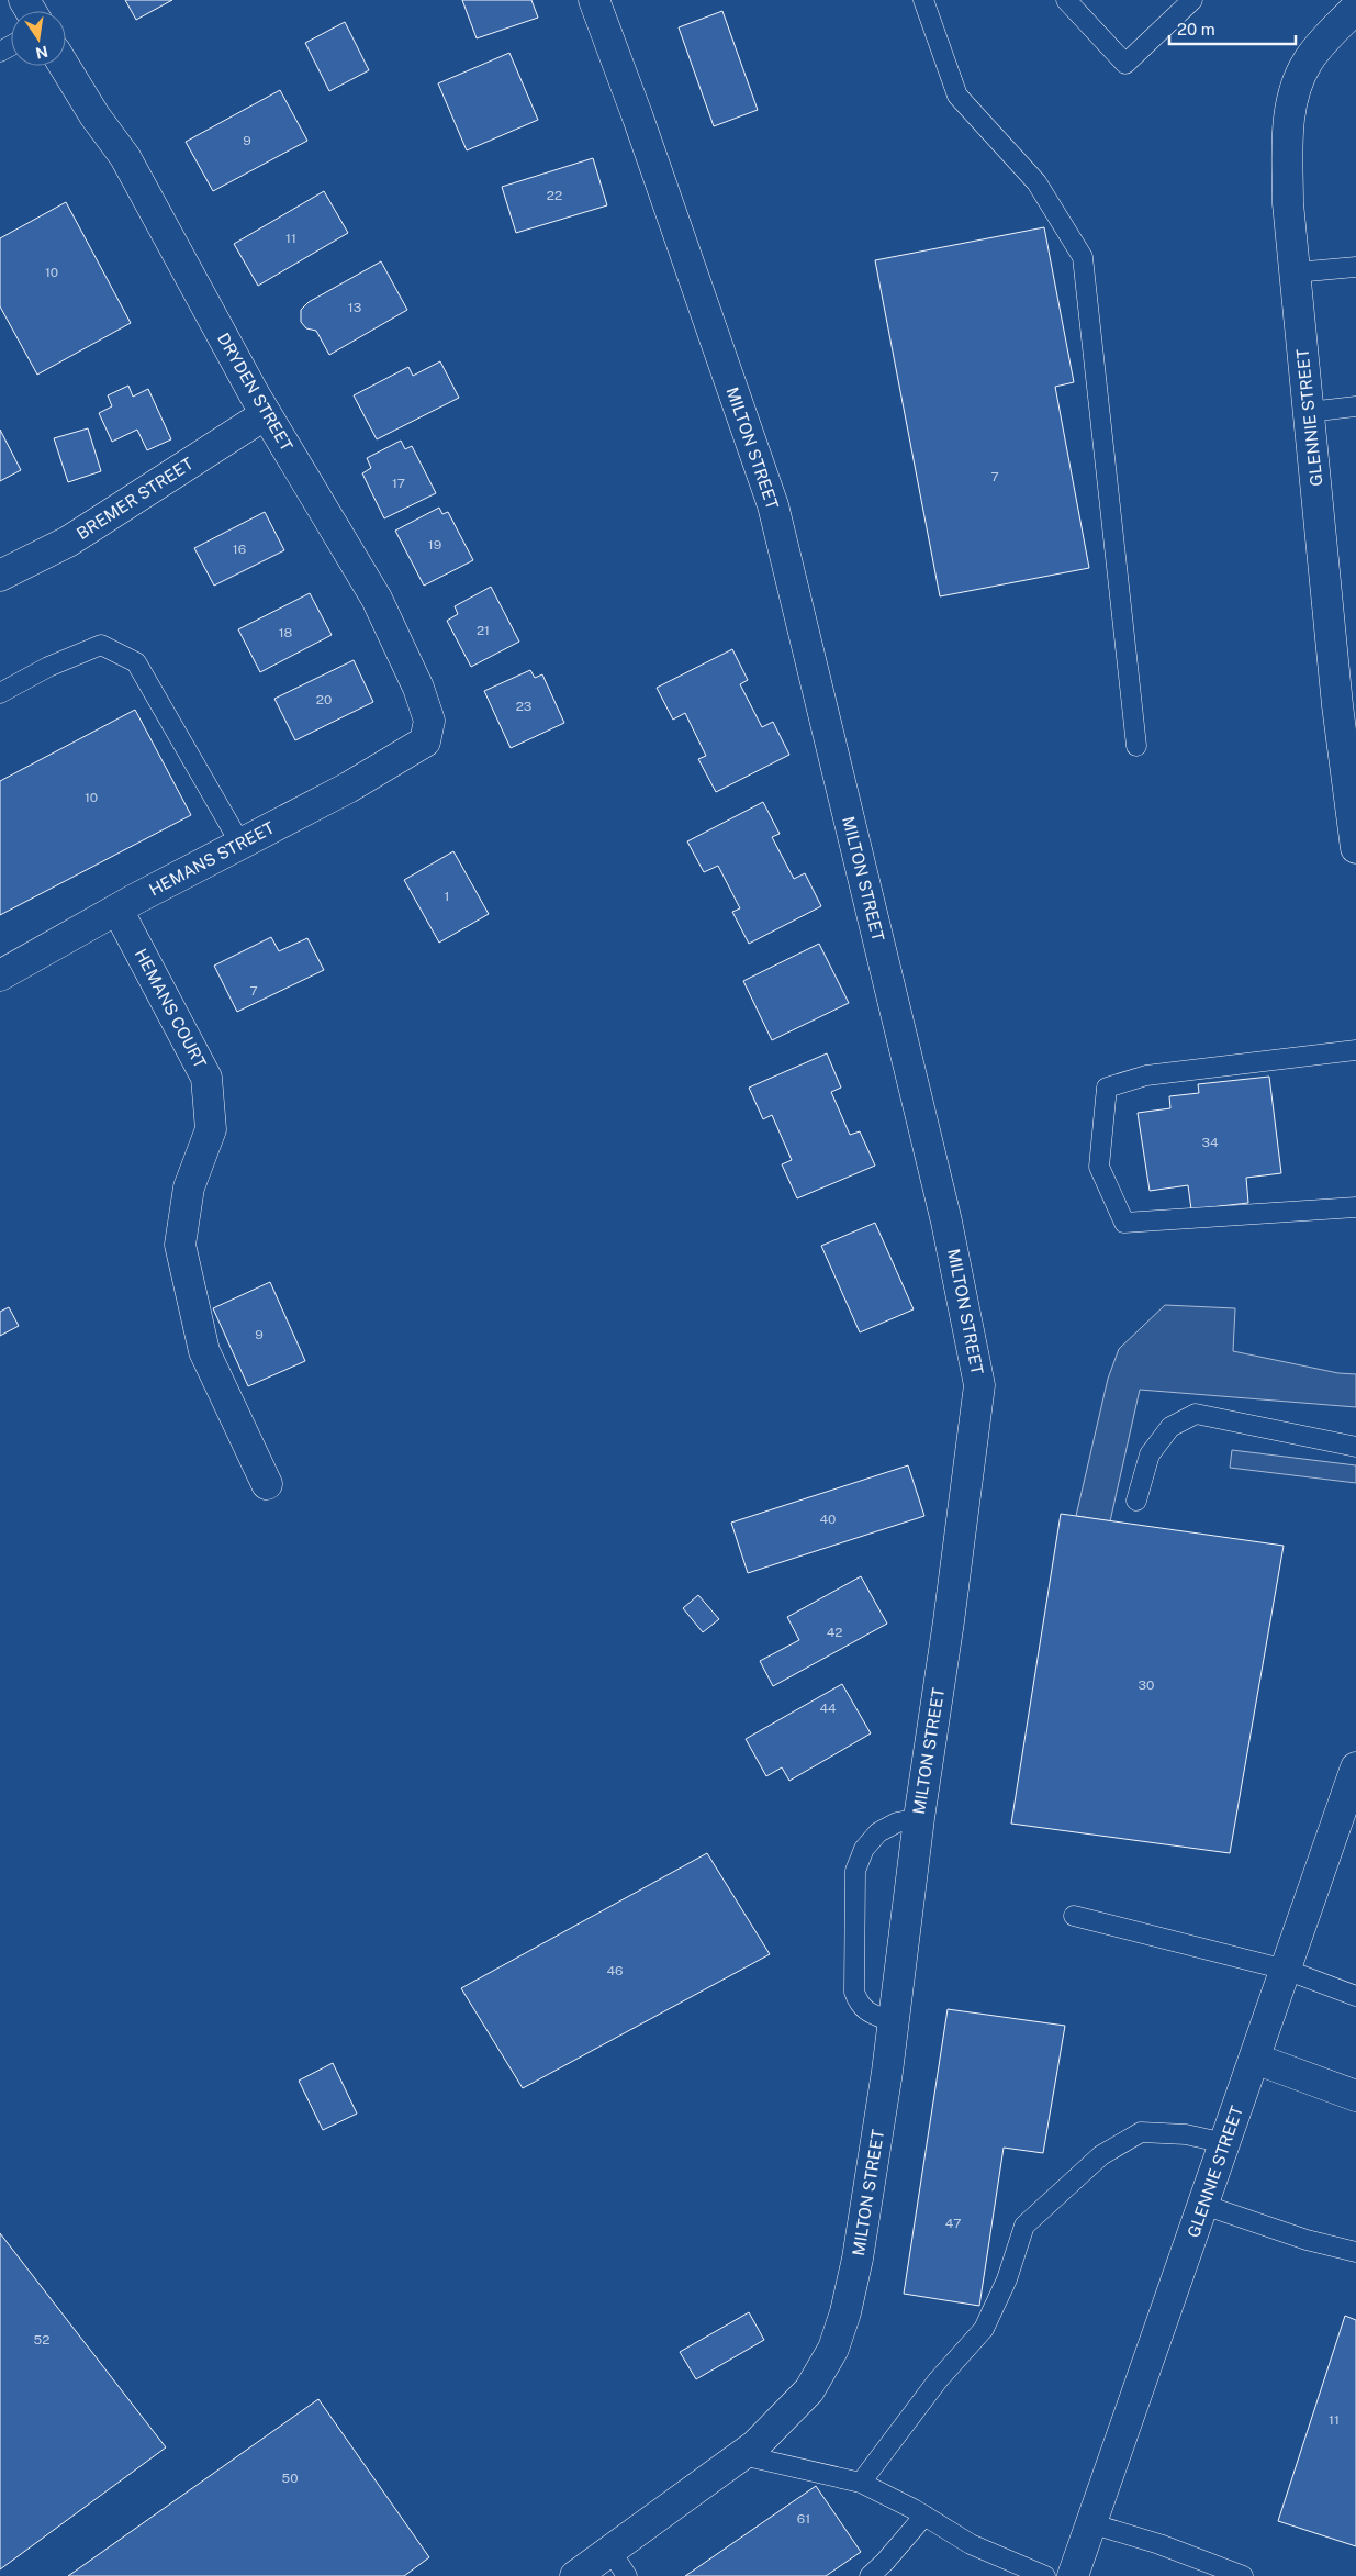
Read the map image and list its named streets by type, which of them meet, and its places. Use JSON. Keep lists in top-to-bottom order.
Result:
{
  "streets": {
    "street": [
      "DRYDEN STREET",
      "GLENNIE STREET",
      "MILTON STREET",
      "BREMER STREET",
      "HEMANS STREET",
      "HEMANS COURT"
    ]
  },
  "crossings": [
    ["DRYDEN STREET", "BREMER STREET"],
    ["DRYDEN STREET", "HEMANS STREET"],
    ["HEMANS STREET", "HEMANS COURT"]
  ],
  "house_numbers": [
    "9",
    "22",
    "11",
    "10",
    "13",
    "7",
    "17",
    "19",
    "16",
    "21",
    "18",
    "20",
    "23",
    "10",
    "1",
    "7",
    "34",
    "9",
    "40",
    "42",
    "30",
    "44",
    "46",
    "47",
    "52",
    "11",
    "50",
    "61"
  ],
  "scale_bar": "20 m",
  "north": "bottom"
}
